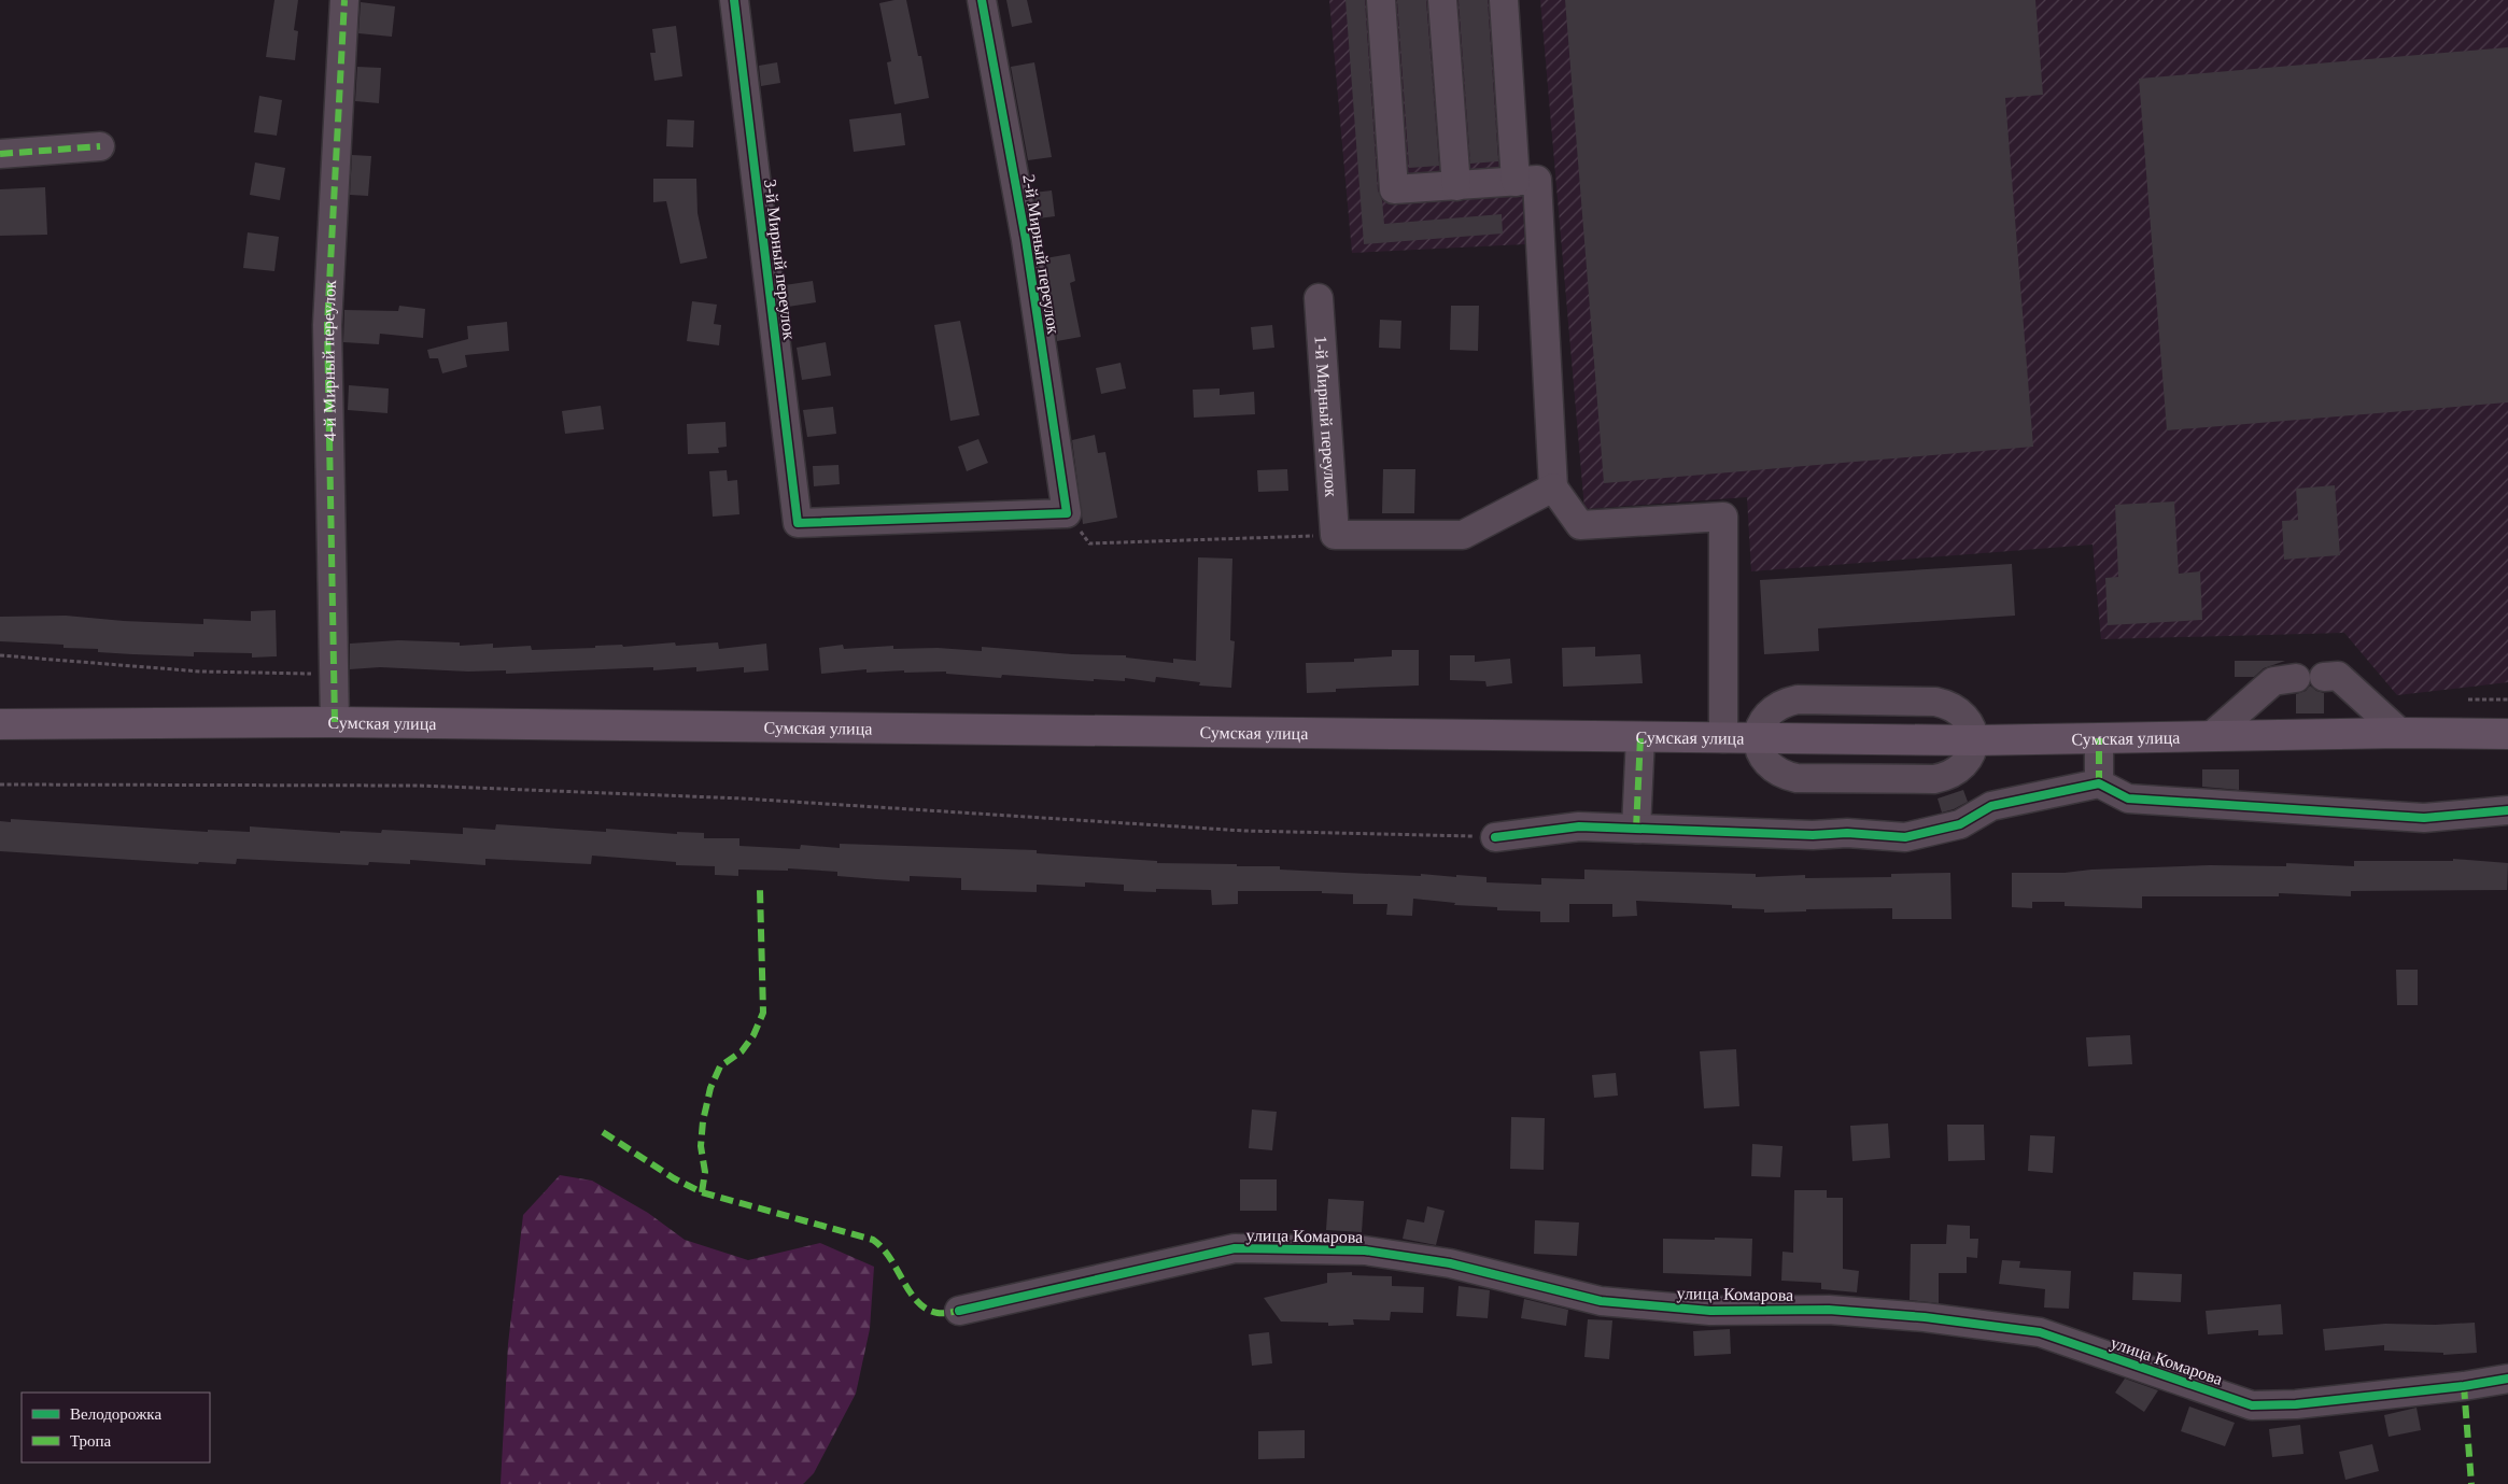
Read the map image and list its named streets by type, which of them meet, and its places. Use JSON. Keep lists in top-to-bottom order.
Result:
{
  "streets": {
    "main road": ["Сумская улица"],
    "street": [
      "2-й Мирный переулок",
      "3-й Мирный переулок",
      "4-й Мирный переулок",
      "1-й Мирный переулок",
      "улица Комарова"
    ]
  },
  "crossings": [
    ["2-й Мирный переулок", "3-й Мирный переулок"],
    ["4-й Мирный переулок", "Сумская улица"]
  ],
  "legend": ["Велодорожка", "Тропа"]
}
